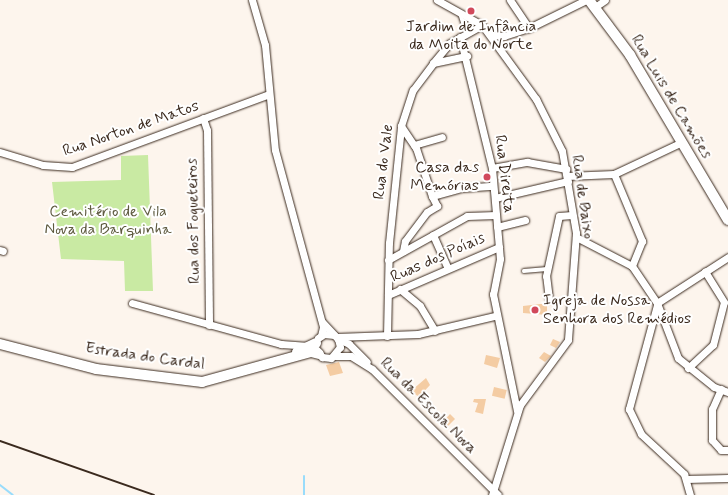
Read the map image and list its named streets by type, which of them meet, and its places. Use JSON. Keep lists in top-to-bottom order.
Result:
{
  "streets": {
    "street": [
      "Rua Luis de Camões",
      "Rua Norton de Matos",
      "Rua do Vale",
      "Rua Direita",
      "Rua de Baixo",
      "Rua dos Fogueteiros",
      "Ruas dos Poíais",
      "Estrada do Cardal",
      "Rua da Escola Nova"
    ]
  },
  "crossings": [
    ["Rua Norton de Matos", "Rua dos Fogueteiros"],
    ["Rua do Vale", "Rua Direita"],
    ["Rua do Vale", "Rua de Baixo"],
    ["Rua do Vale", "Ruas dos Poíais"],
    ["Rua Direita", "Rua de Baixo"],
    ["Rua Direita", "Ruas dos Poíais"],
    ["Estrada do Cardal", "Rua da Escola Nova"]
  ],
  "parks": ["Cemitério de Vila Nova da Barquinha"],
  "places": ["Jardim de Infância da Moita do Norte", "Casa das Memórias", "Igreja de Nossa Senhora dos Remédios"]
}
